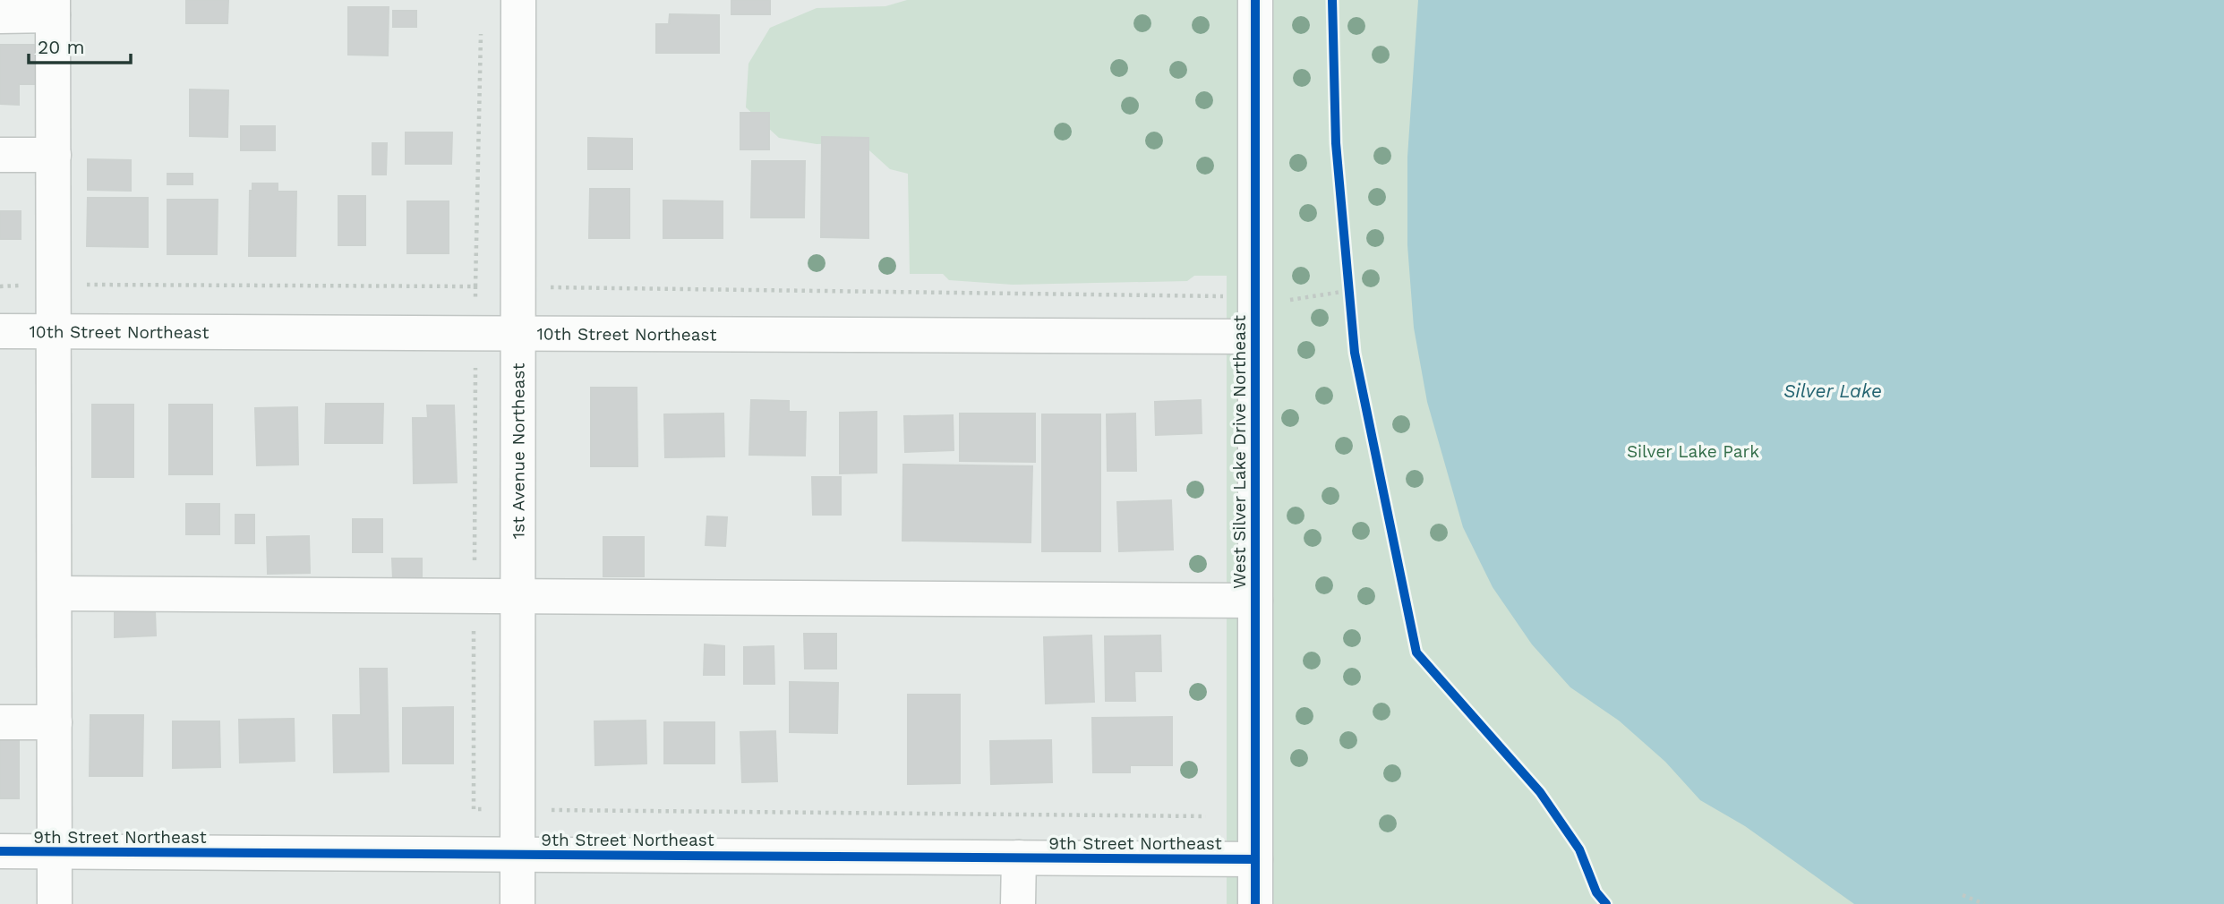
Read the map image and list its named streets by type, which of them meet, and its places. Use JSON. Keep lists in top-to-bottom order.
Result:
{
  "streets": {
    "street": [
      "10th Street Northeast",
      "1st Avenue Northeast",
      "West Silver Lake Drive Northeast",
      "9th Street Northeast"
    ]
  },
  "crossings": [
    ["10th Street Northeast", "1st Avenue Northeast"],
    ["10th Street Northeast", "West Silver Lake Drive Northeast"],
    ["1st Avenue Northeast", "9th Street Northeast"],
    ["West Silver Lake Drive Northeast", "9th Street Northeast"]
  ],
  "water": ["Silver Lake"],
  "parks": ["Silver Lake Park"],
  "scale_bar": "20 m"
}
